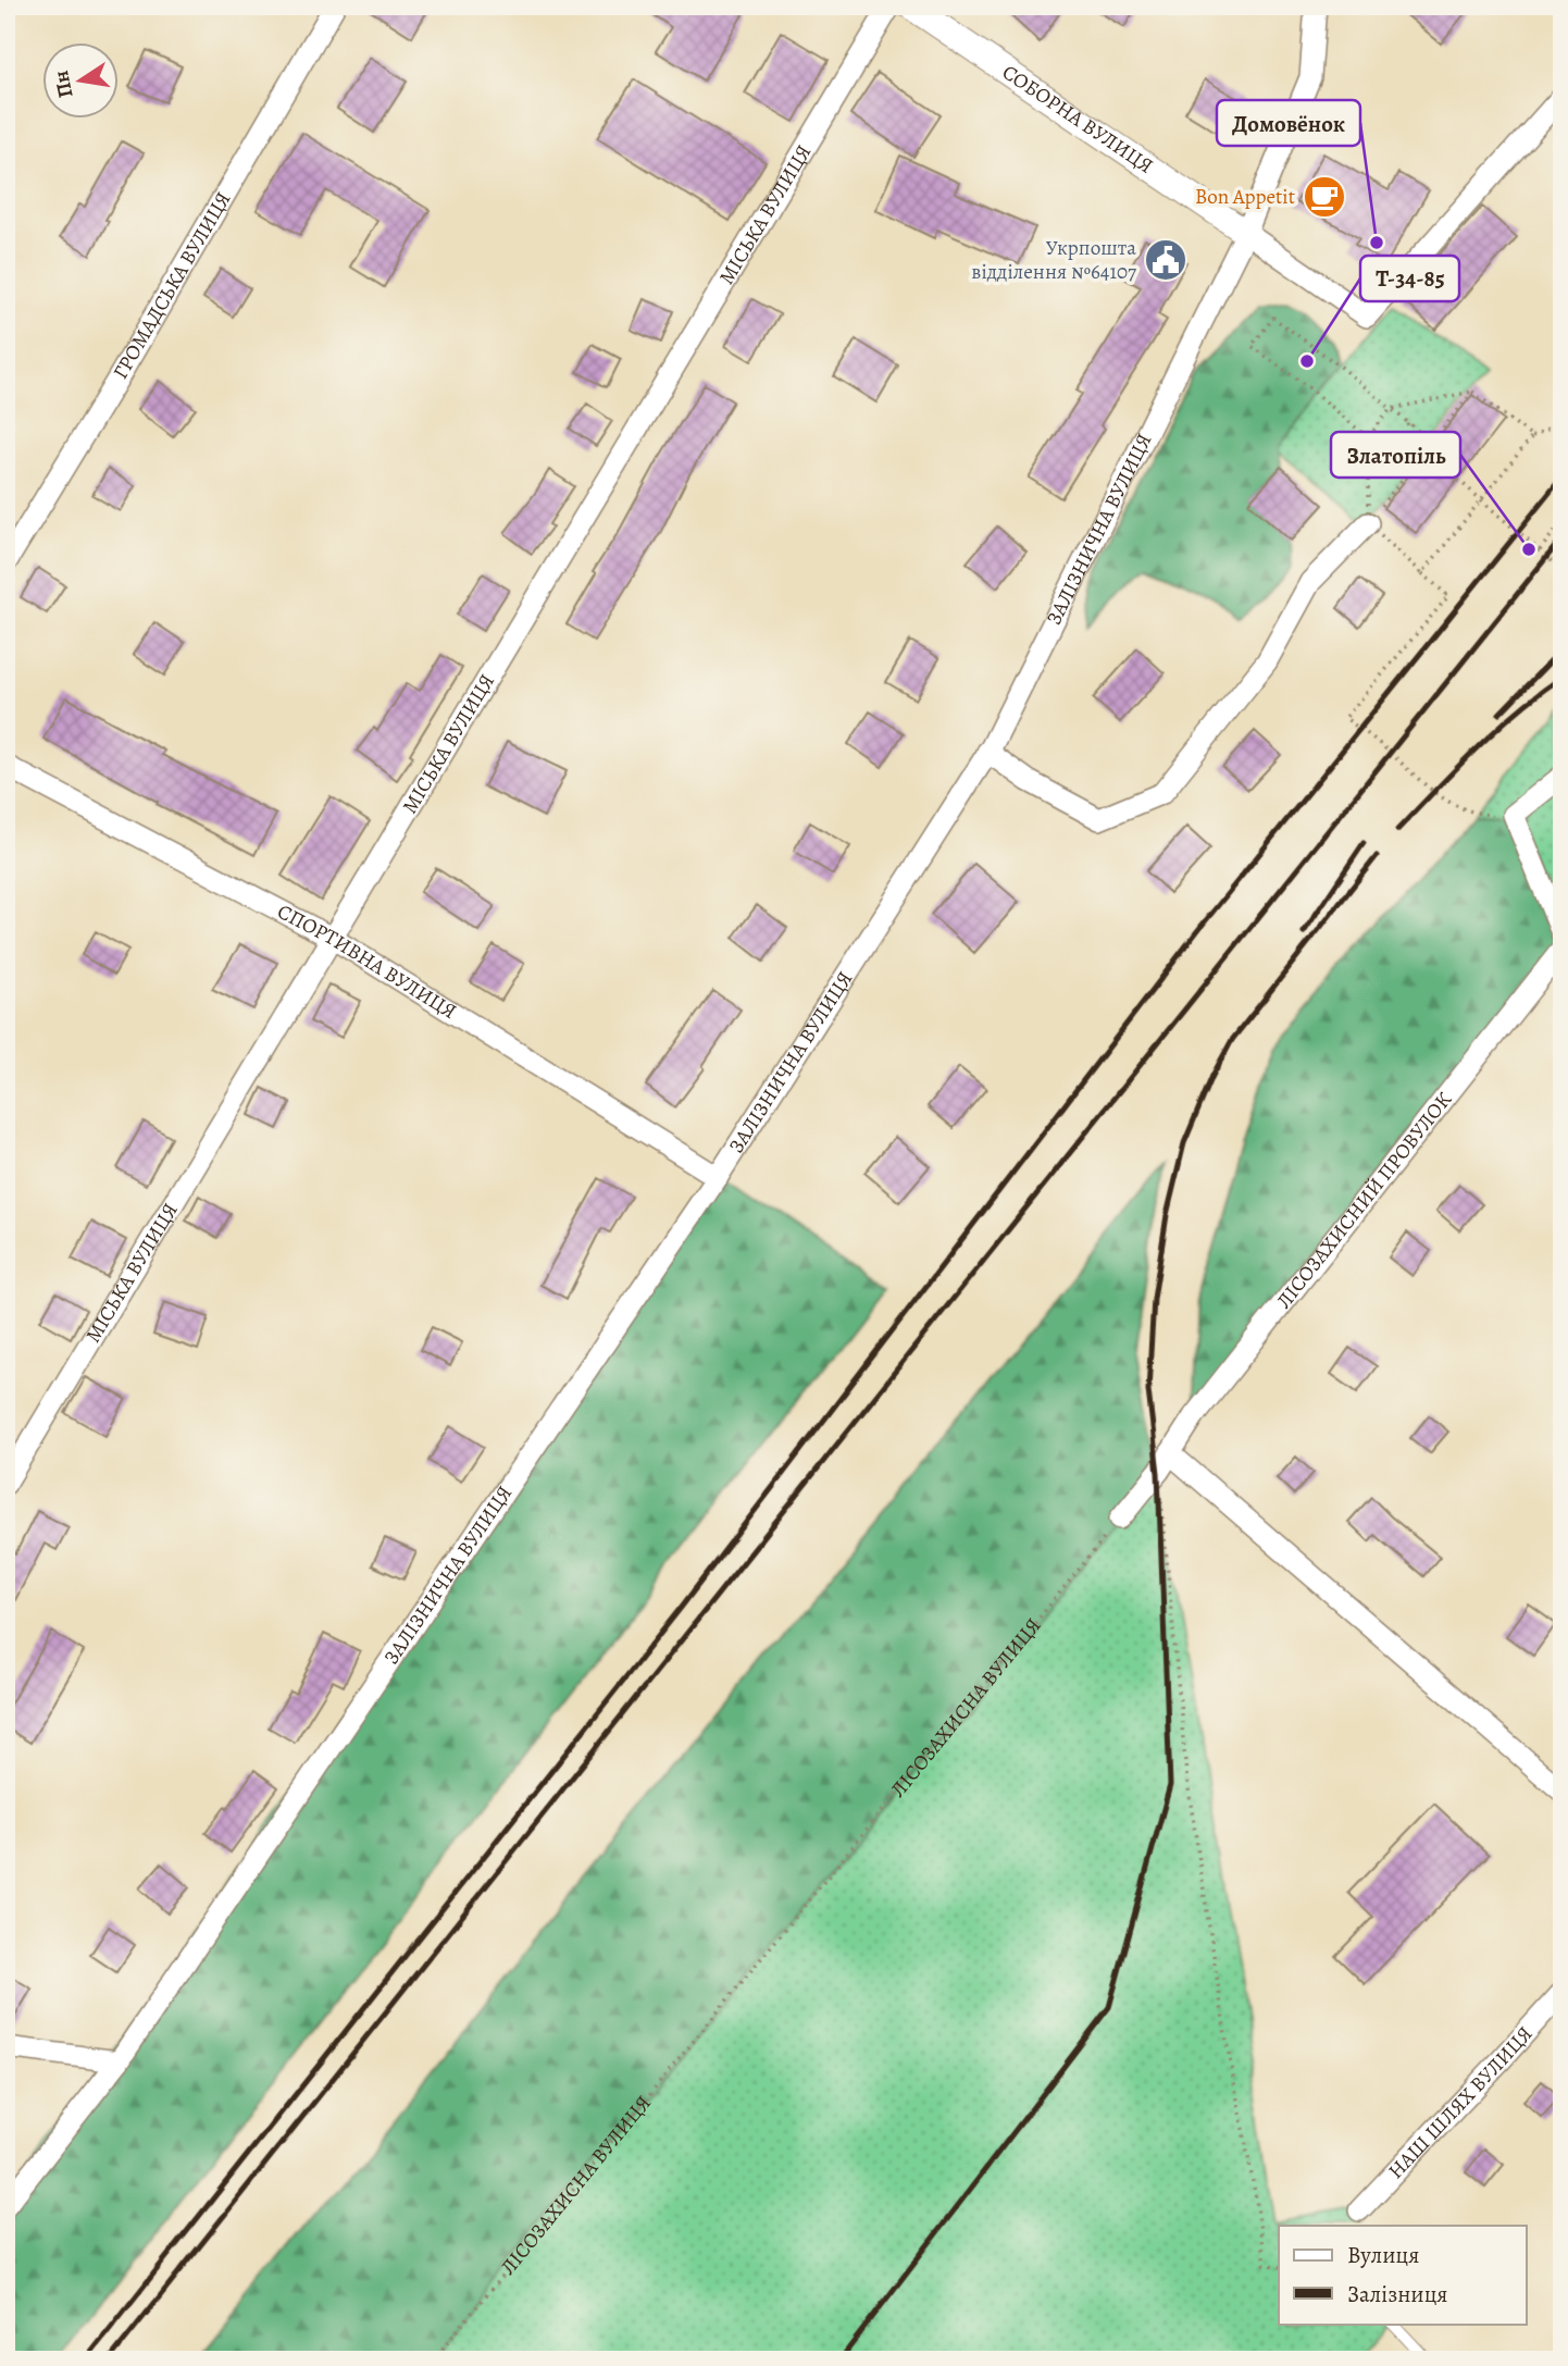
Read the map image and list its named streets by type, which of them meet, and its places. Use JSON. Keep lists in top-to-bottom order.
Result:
{
  "streets": {
    "street": [
      "СОБОРНА ВУЛИЦЯ",
      "МІСЬКА ВУЛИЦЯ",
      "ГРОМАДСЬКА ВУЛИЦЯ",
      "ЗАЛІЗНИЧНА ВУЛИЦЯ",
      "СПОРТИВНА ВУЛИЦЯ",
      "ЛІСОЗАХИСНИЙ ПРОВУЛОК",
      "НАШ ШЛЯХ ВУЛИЦЯ"
    ],
    "path": ["ЛІСОЗАХИСНА ВУЛИЦЯ"]
  },
  "crossings": [
    ["СОБОРНА ВУЛИЦЯ", "ЗАЛІЗНИЧНА ВУЛИЦЯ"],
    ["МІСЬКА ВУЛИЦЯ", "СПОРТИВНА ВУЛИЦЯ"],
    ["ЗАЛІЗНИЧНА ВУЛИЦЯ", "СПОРТИВНА ВУЛИЦЯ"]
  ],
  "places": {
    "cafe": ["Bon Appetit"],
    "other": ["Домовёнок", "Т-34-85", "Златопіль"],
    "public building": ["Укрпошта відділення №64107"]
  },
  "legend": ["Вулиця", "Залізниця"],
  "north": "left"
}
